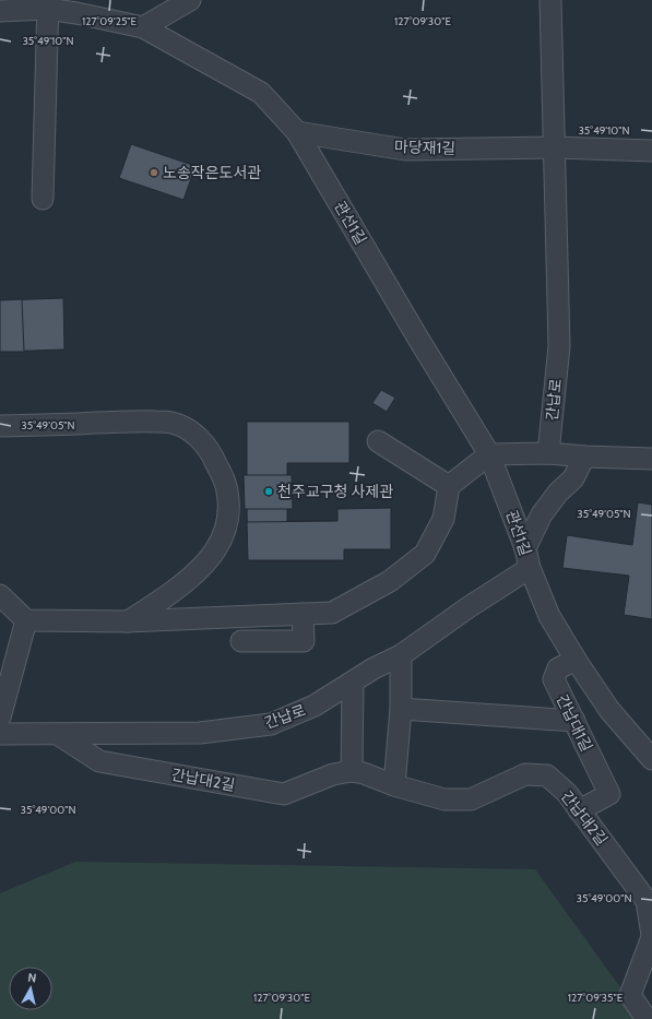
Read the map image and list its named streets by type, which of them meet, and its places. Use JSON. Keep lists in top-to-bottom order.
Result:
{
  "streets": {
    "street": [
      "마당재1길",
      "관선1길",
      "간납로",
      "간납대1길",
      "간납대2길"
    ]
  },
  "crossings": [
    ["마당재1길", "관선1길"],
    ["마당재1길", "간납로"],
    ["관선1길", "간납로"],
    ["간납로", "간납대2길"],
    ["간납대1길", "간납대2길"]
  ],
  "places": ["노송작은도서관", "천주교구청 사제관"],
  "north": "top",
  "coordinates": [
    "127°09'25\"E",
    "127°09'30\"E",
    "35°49'10\"N",
    "35°49'05\"N",
    "35°49'00\"N",
    "127°09'35\"E"
  ]
}
